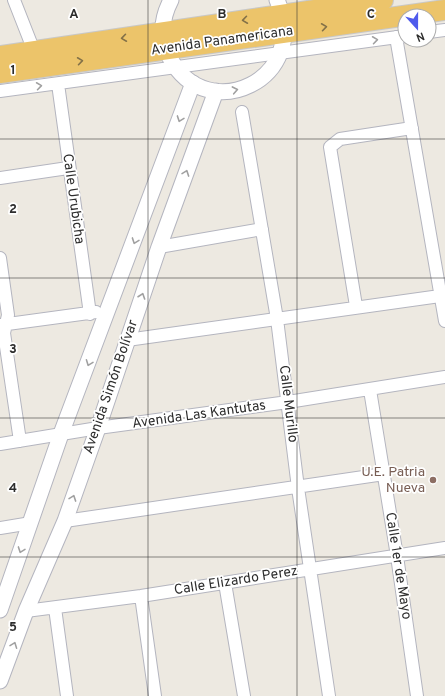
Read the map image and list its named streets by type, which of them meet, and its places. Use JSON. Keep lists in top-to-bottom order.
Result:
{
  "streets": {
    "highway": ["Avenida Panamericana"],
    "street": [
      "Calle Urubicha",
      "Avenida Simón Bolívar",
      "Calle Murillo",
      "Avenida Las Kantutas",
      "Calle 1er de Mayo",
      "Calle Elizardo Perez"
    ]
  },
  "crossings": [
    ["Avenida Panamericana", "Calle Urubicha"],
    ["Avenida Simón Bolívar", "Avenida Las Kantutas"],
    ["Avenida Simón Bolívar", "Calle Elizardo Perez"],
    ["Calle Murillo", "Avenida Las Kantutas"],
    ["Calle Murillo", "Calle Elizardo Perez"],
    ["Avenida Las Kantutas", "Calle 1er de Mayo"],
    ["Calle 1er de Mayo", "Calle Elizardo Perez"]
  ],
  "places": ["U.E. Patria Nueva"],
  "north": "bottom",
  "grid": {
    "columns": ["A", "B", "C"],
    "rows": [
      "1",
      "2",
      "3",
      "4",
      "5"
    ]
  }
}
